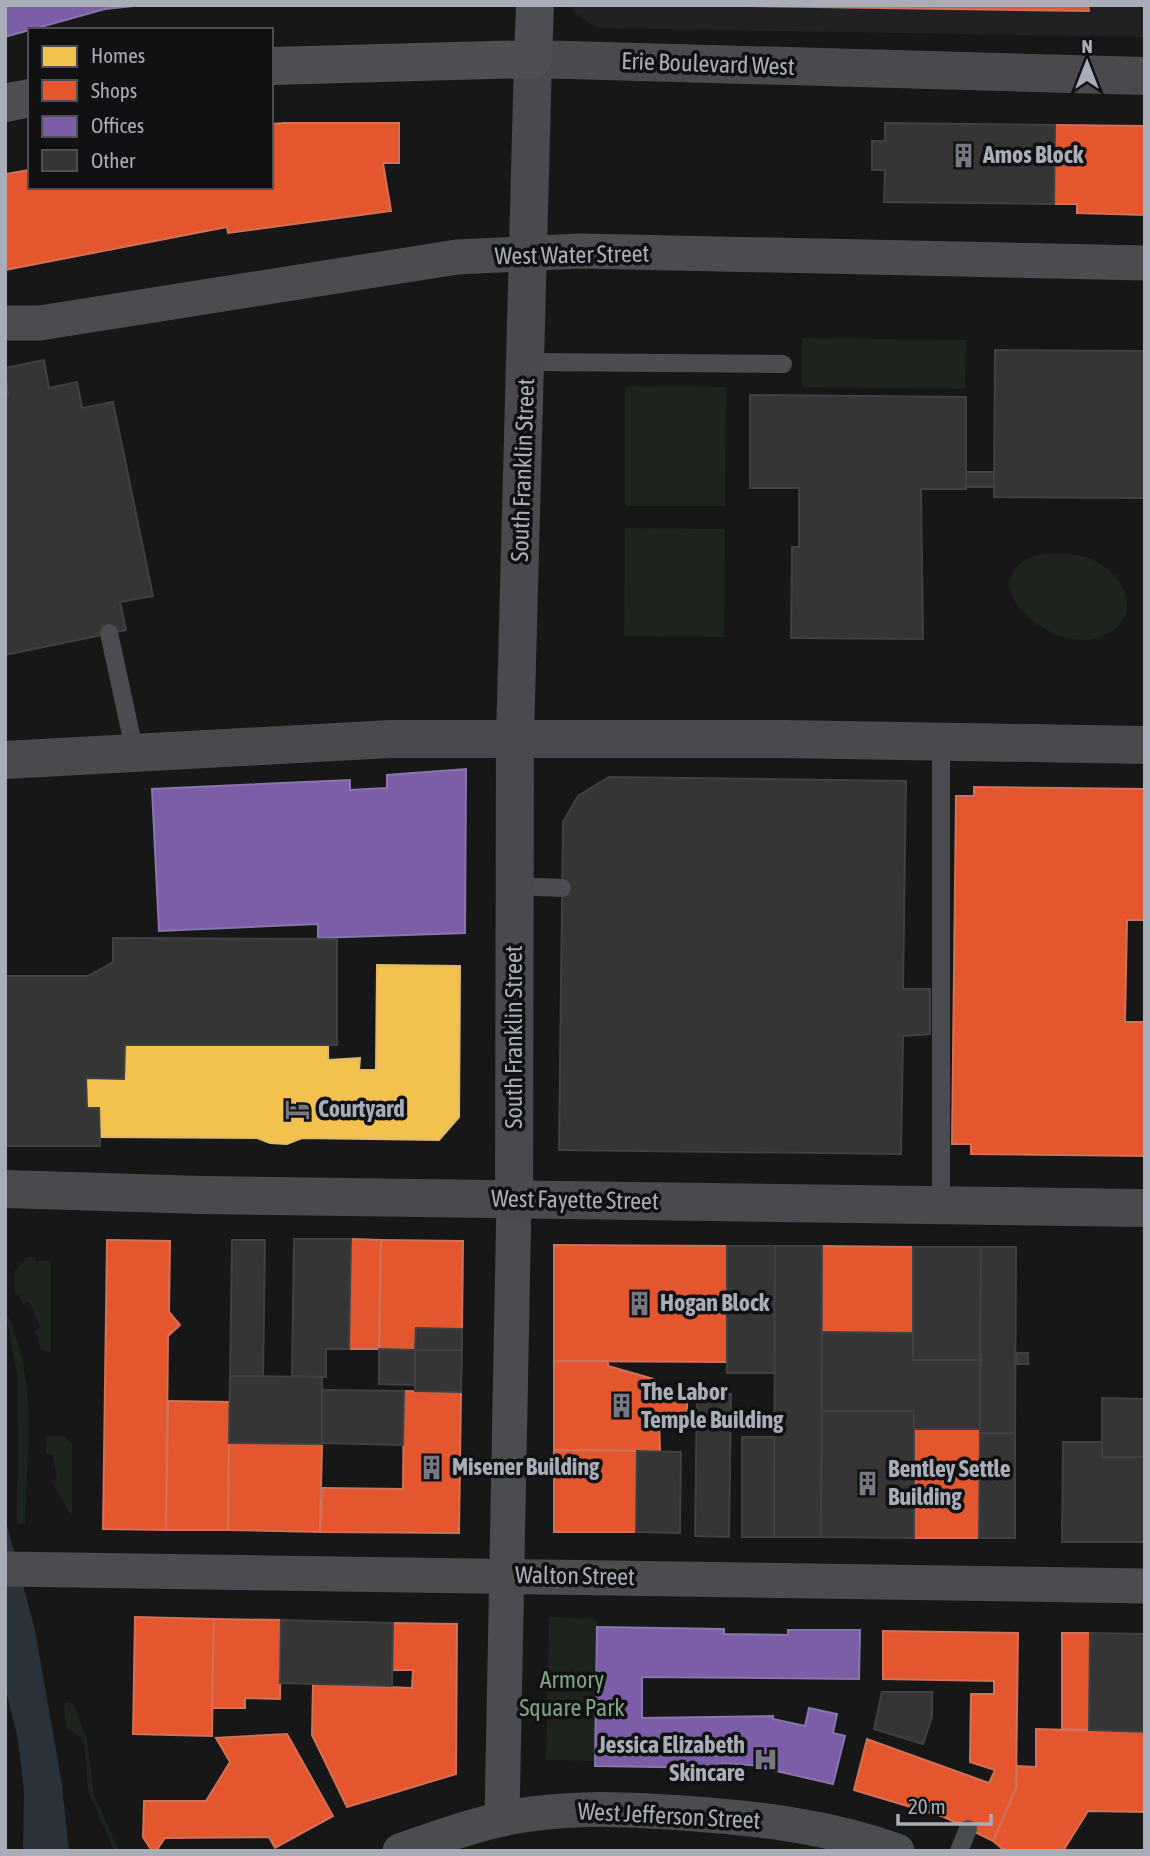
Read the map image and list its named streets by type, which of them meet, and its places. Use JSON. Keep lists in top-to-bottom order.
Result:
{
  "streets": {
    "main road": ["Erie Boulevard West"],
    "street": [
      "West Water Street",
      "South Franklin Street",
      "West Fayette Street",
      "Walton Street",
      "West Jefferson Street"
    ]
  },
  "crossings": [
    ["Erie Boulevard West", "South Franklin Street"],
    ["West Water Street", "South Franklin Street"],
    ["South Franklin Street", "West Fayette Street"],
    ["South Franklin Street", "Walton Street"],
    ["South Franklin Street", "West Jefferson Street"]
  ],
  "parks": ["Armory Square Park"],
  "places": {
    "building": [
      "Amos Block",
      "Hogan Block",
      "The Labor Temple Building",
      "Misener Building",
      "Bentley Settle Building"
    ],
    "hotel": ["Courtyard"],
    "hospital": ["Jessica Elizabeth Skincare"]
  },
  "legend": [
    "Homes",
    "Shops",
    "Offices",
    "Other"
  ],
  "scale_bar": "20 m",
  "north": "top"
}
